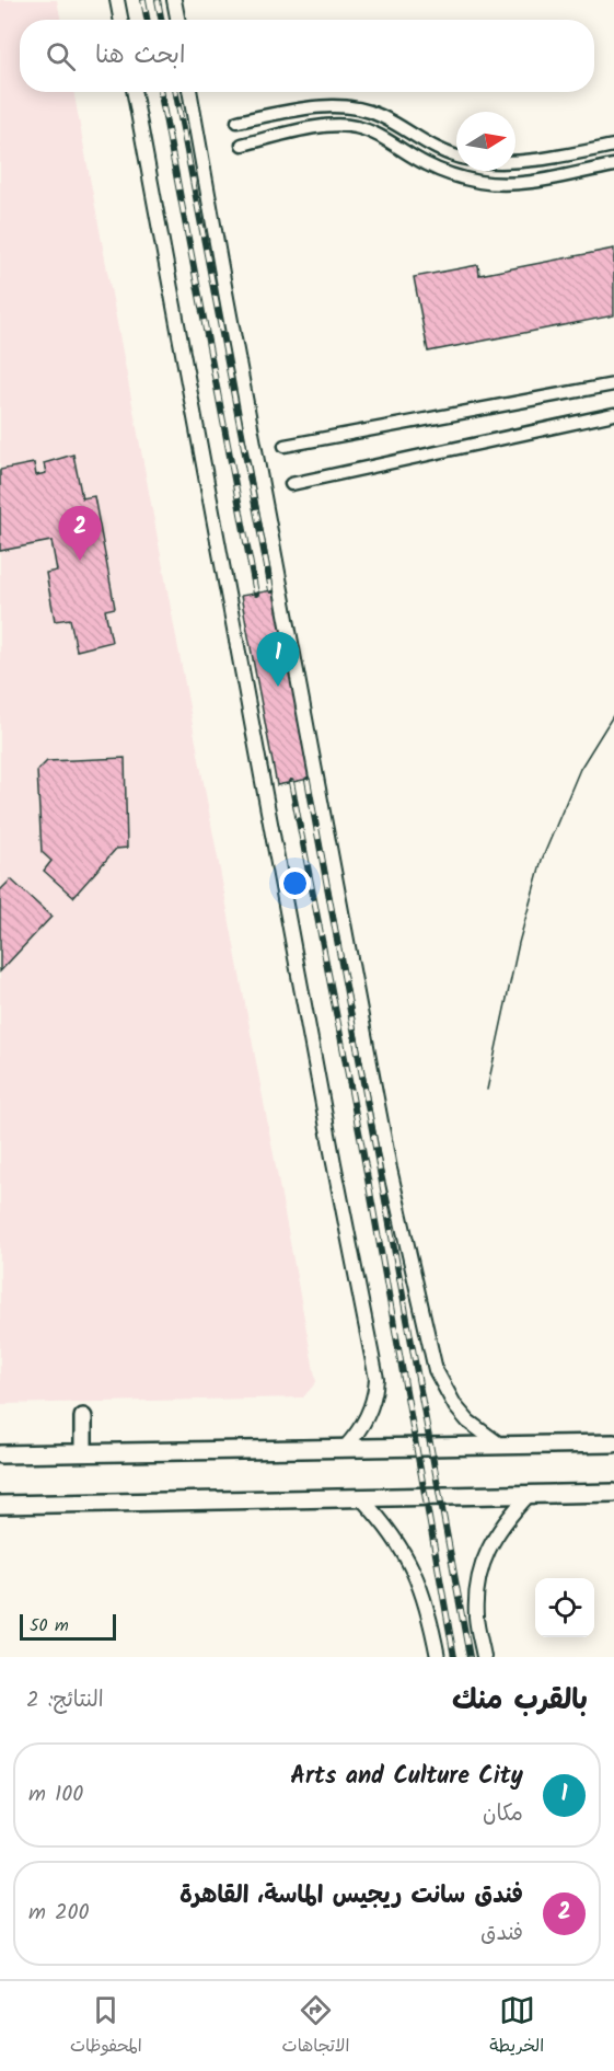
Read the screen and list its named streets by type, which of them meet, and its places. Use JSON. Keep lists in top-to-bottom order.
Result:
{
  "scale_bar": "50 m",
  "north": "right",
  "page": {
    "search": "ابحث هنا",
    "pins": ["2", "1"],
    "scale": "50 m",
    "heading": ["بالقرب منك", "النتائج: 2"],
    "list": [
      {
        "mark": "1",
        "name": "Arts and Culture City",
        "note": "مكان",
        "value": "100 m"
      },
      {
        "mark": "2",
        "name": "فندق سانت ريجيس الماسة، القاهرة",
        "note": "فندق",
        "value": "200 m"
      }
    ],
    "nav": ["الخريطة", "الاتجاهات", "المحفوظات"]
  }
}
